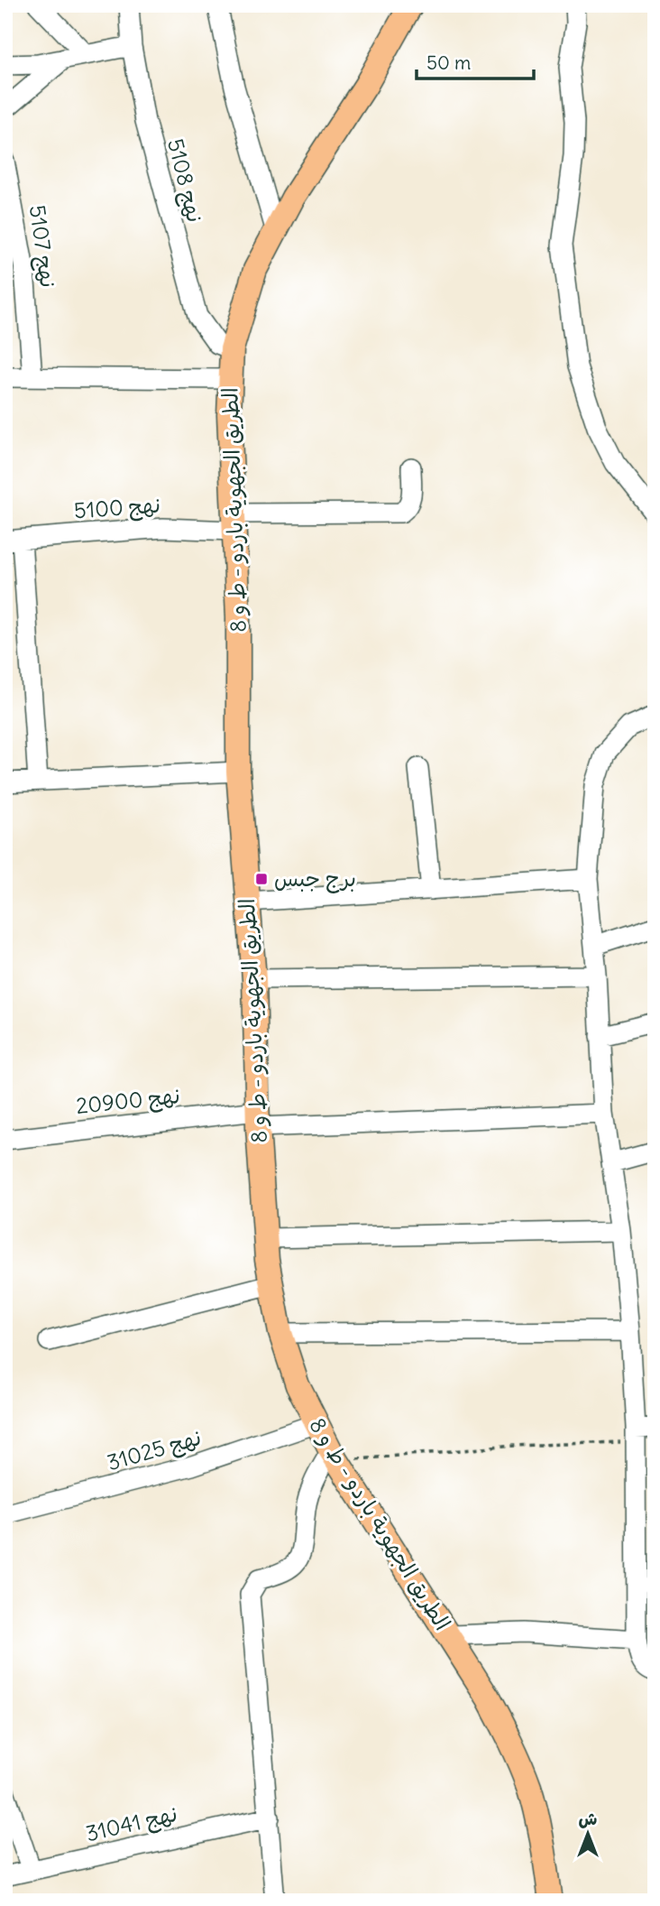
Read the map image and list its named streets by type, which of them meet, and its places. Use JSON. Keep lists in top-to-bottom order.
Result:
{
  "streets": {
    "main road": ["الطريق الجهوية باردو - ط و 8"],
    "street": [
      "نهج 5108",
      "نهج 5107",
      "نهج 5100",
      "نهج 20900",
      "نهج 31025",
      "نهج 31041"
    ]
  },
  "crossings": [
    ["نهج 5108", "الطريق الجهوية باردو - ط و 8"],
    ["نهج 5100", "الطريق الجهوية باردو - ط و 8"],
    ["الطريق الجهوية باردو - ط و 8", "نهج 20900"],
    ["الطريق الجهوية باردو - ط و 8", "نهج 31025"]
  ],
  "places": {
    "transit": ["برج جبس"]
  },
  "scale_bar": "50 m",
  "north": "top"
}
